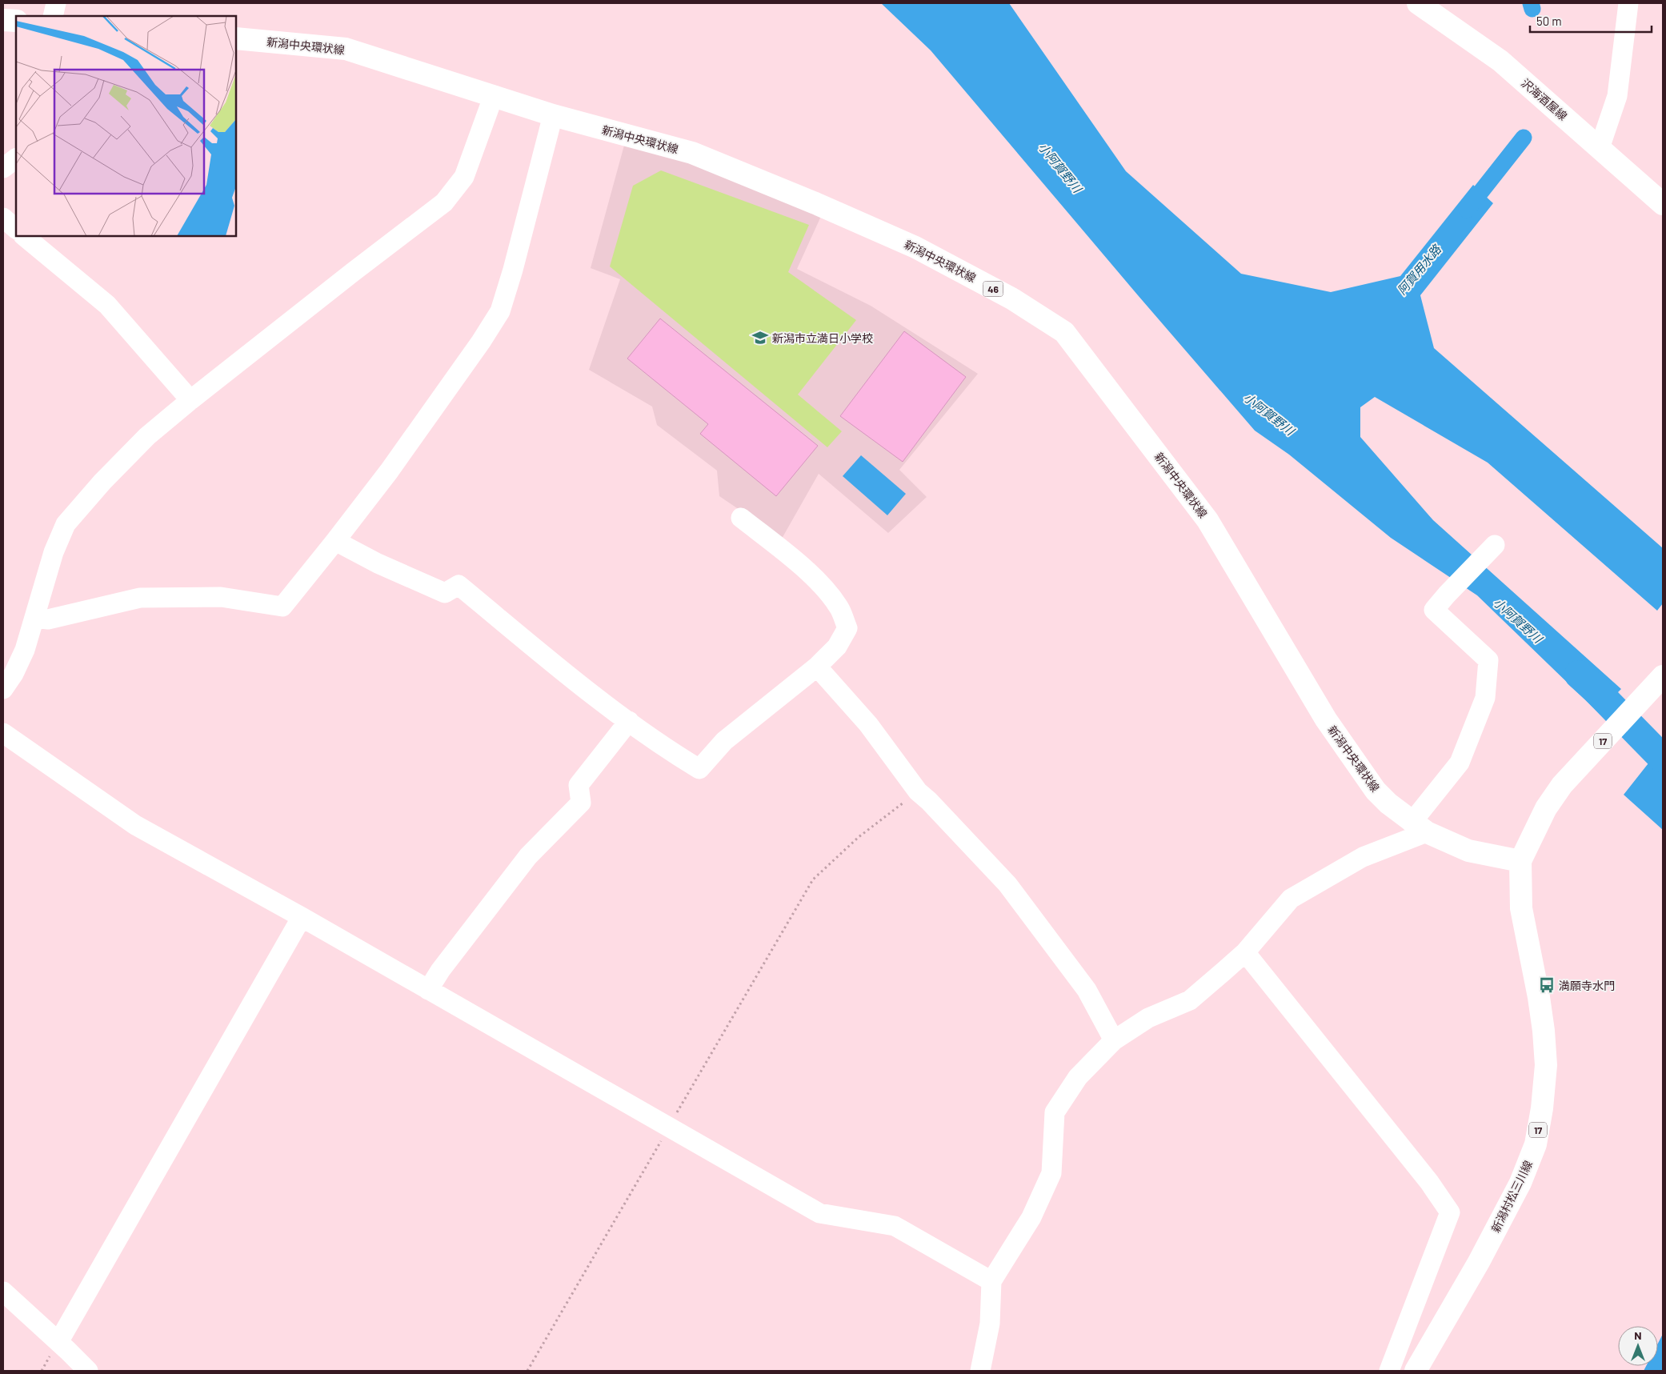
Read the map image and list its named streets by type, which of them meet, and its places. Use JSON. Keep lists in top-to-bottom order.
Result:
{
  "streets": {
    "main road": [
      "新潟中央環状線",
      "沢海酒屋線",
      "46",
      "17",
      "新潟村松三川線"
    ]
  },
  "crossings": [
    ["新潟中央環状線", "17"],
    ["新潟中央環状線", "新潟村松三川線"],
    ["17", "新潟村松三川線"]
  ],
  "water": ["小阿賀野川", "阿賀用水路"],
  "places": {
    "school or university": ["新潟市立満日小学校"],
    "bus stop": ["満願寺水門"]
  },
  "scale_bar": "50 m",
  "north": "top"
}
